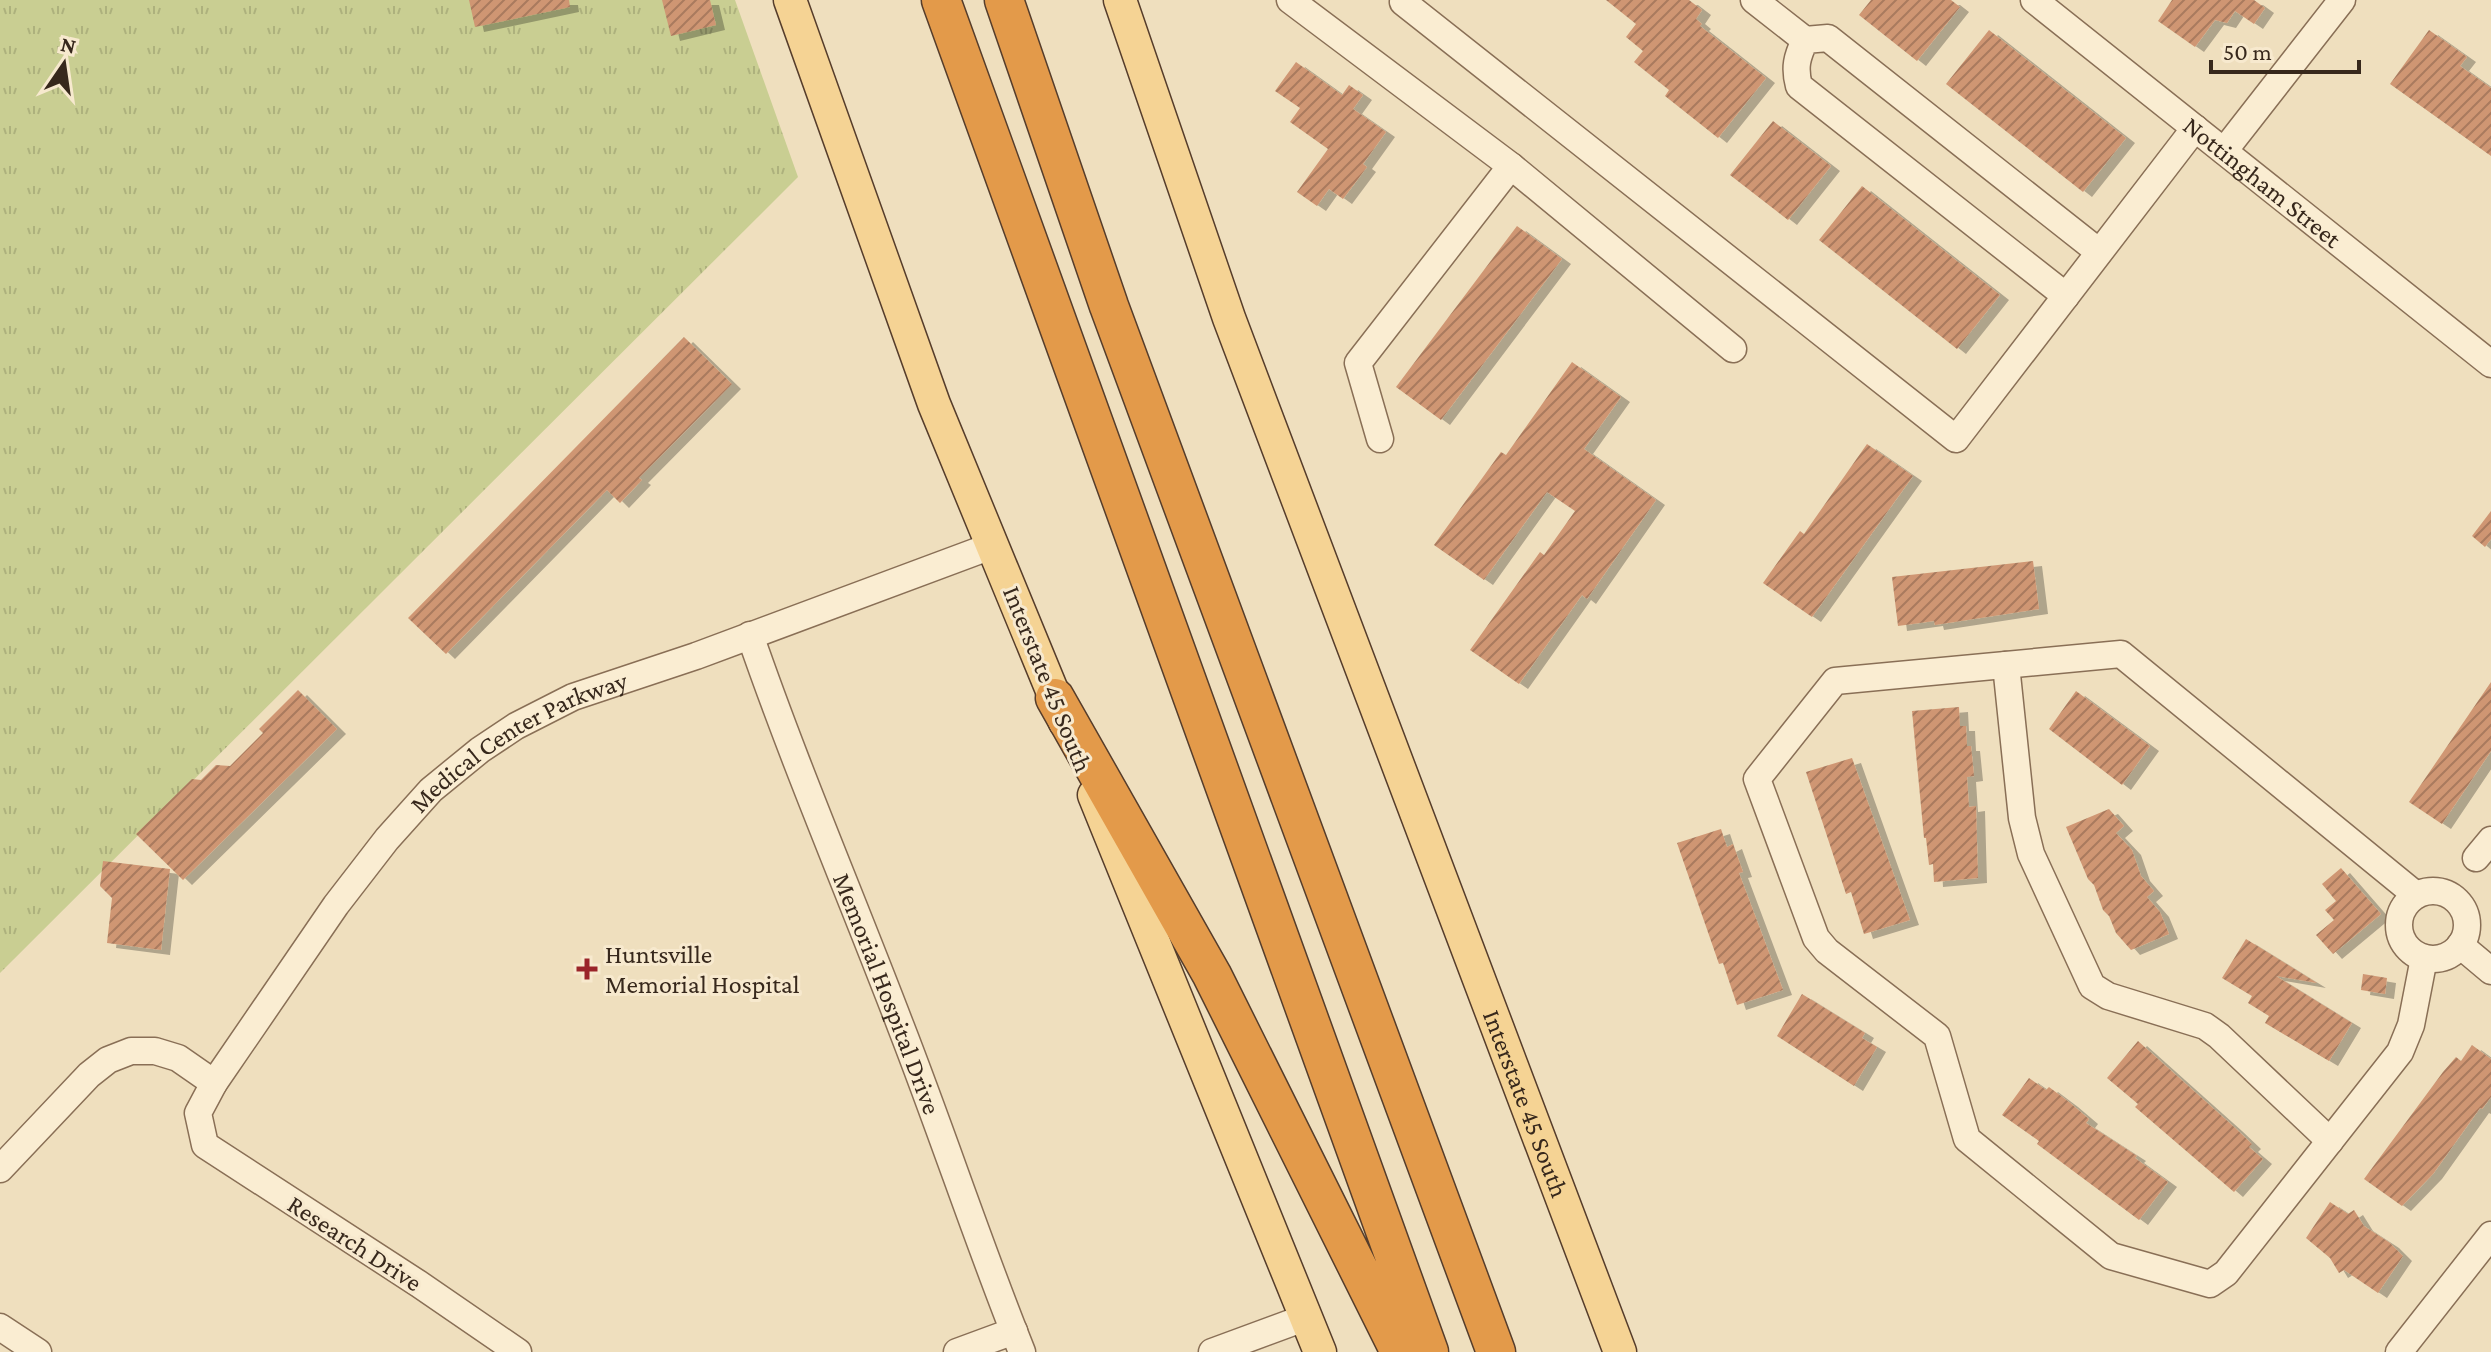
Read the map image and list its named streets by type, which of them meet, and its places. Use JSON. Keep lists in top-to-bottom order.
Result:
{
  "streets": {
    "main road": ["Interstate 45 South"],
    "street": [
      "Nottingham Street",
      "Medical Center Parkway",
      "Memorial Hospital Drive",
      "Research Drive"
    ]
  },
  "crossings": [
    ["Interstate 45 South", "Medical Center Parkway"],
    ["Medical Center Parkway", "Memorial Hospital Drive"],
    ["Medical Center Parkway", "Research Drive"]
  ],
  "places": {
    "health": ["Huntsville Memorial Hospital"]
  },
  "scale_bar": "50 m",
  "north": "top"
}
